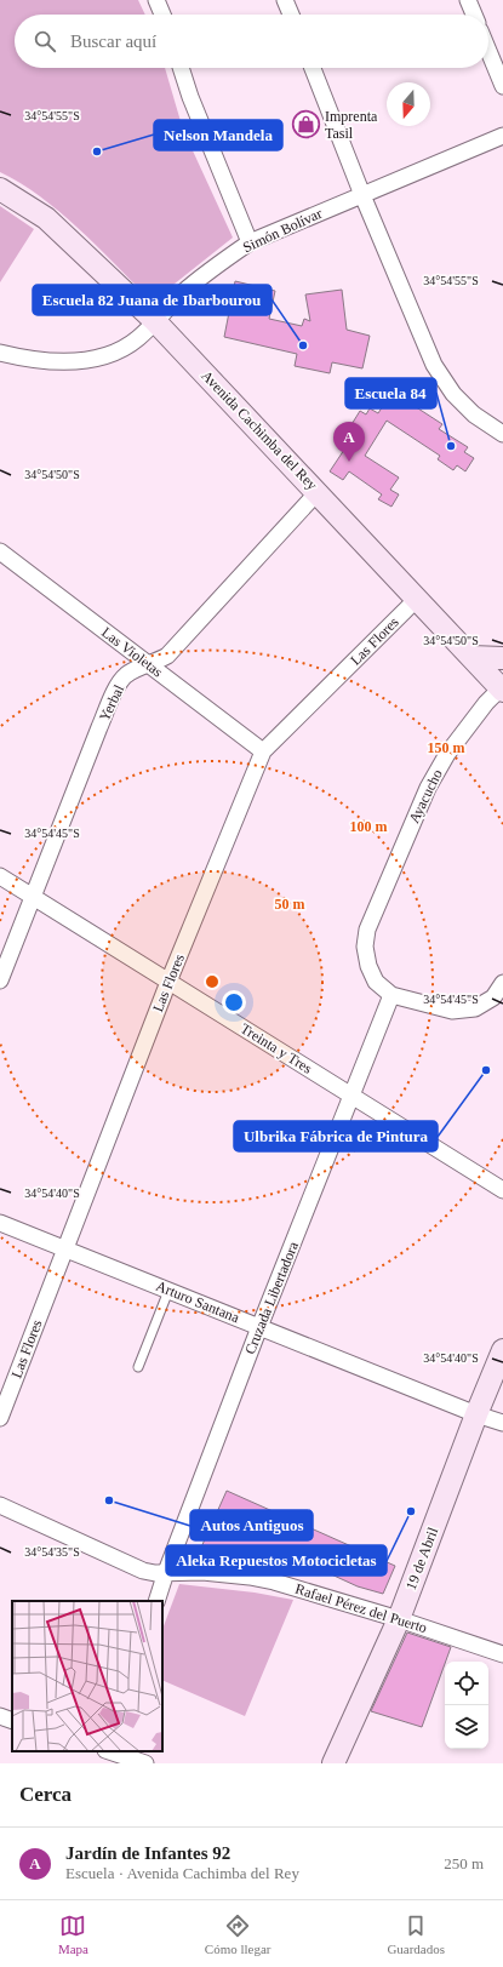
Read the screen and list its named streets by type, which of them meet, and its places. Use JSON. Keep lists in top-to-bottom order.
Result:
{
  "streets": {
    "street": [
      "Simón Bolívar",
      "Avenida Cachimba del Rey",
      "Las Flores",
      "Las Violetas",
      "Yerbal",
      "Ayacucho",
      "Treinta y Tres",
      "Cruzada Libertadora",
      "Arturo Santana",
      "19 de Abril",
      "Rafael Pérez del Puerto"
    ]
  },
  "crossings": [
    ["Simón Bolívar", "Avenida Cachimba del Rey"],
    ["Avenida Cachimba del Rey", "Las Flores"],
    ["Avenida Cachimba del Rey", "Yerbal"],
    ["Avenida Cachimba del Rey", "Ayacucho"],
    ["Las Flores", "Las Violetas"],
    ["Las Flores", "Treinta y Tres"],
    ["Las Flores", "Arturo Santana"],
    ["Las Violetas", "Yerbal"],
    ["Yerbal", "Treinta y Tres"],
    ["Ayacucho", "Cruzada Libertadora"],
    ["Treinta y Tres", "Cruzada Libertadora"],
    ["Cruzada Libertadora", "Arturo Santana"],
    ["Cruzada Libertadora", "Rafael Pérez del Puerto"],
    ["Arturo Santana", "19 de Abril"],
    ["19 de Abril", "Rafael Pérez del Puerto"]
  ],
  "places": {
    "shop": ["Imprenta Tasil"],
    "other": [
      "Nelson Mandela",
      "Escuela 82 Juana de Ibarbourou",
      "Escuela 84",
      "Ulbrika Fábrica de Pintura",
      "Autos Antiguos",
      "Aleka Repuestos Motocicletas"
    ]
  },
  "north": "bottom",
  "page": {
    "search": "Buscar aquí",
    "pins": "A",
    "heading": "Cerca",
    "list": [
      {
        "mark": "A",
        "name": "Jardín de Infantes 92",
        "note": "Escuela · Avenida Cachimba del Rey",
        "value": "250 m"
      }
    ],
    "nav": ["Mapa", "Cómo llegar", "Guardados"]
  },
  "coordinates": [
    "34°54'55\"S",
    "34°54'50\"S",
    "34°54'45\"S",
    "34°54'40\"S",
    "34°54'35\"S"
  ],
  "rings": ["150 m", "100 m", "50 m"]
}
